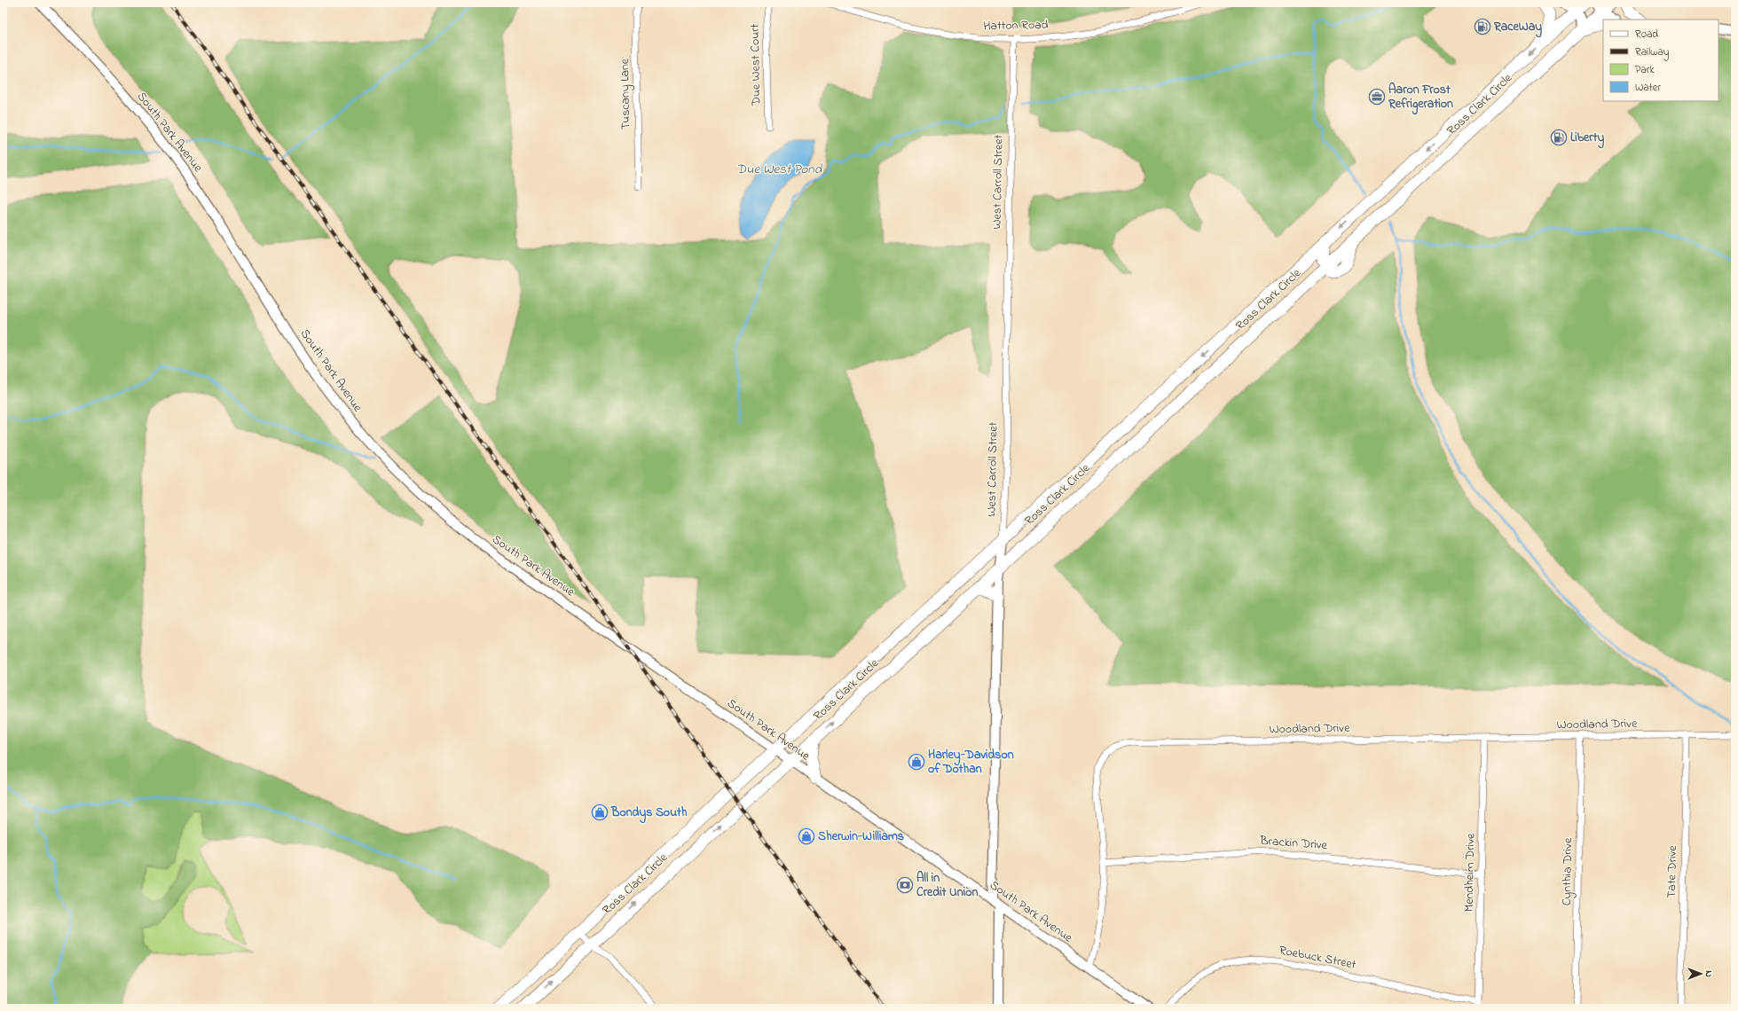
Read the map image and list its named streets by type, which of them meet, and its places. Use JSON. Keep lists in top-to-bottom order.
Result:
{
  "streets": {
    "highway": ["Ross Clark Circle"],
    "street": [
      "Hatton Road",
      "Due West Court",
      "Tuscany Lane",
      "South Park Avenue",
      "West Carroll Street",
      "Woodland Drive",
      "Brackin Drive",
      "Cynthia Drive",
      "Tate Drive",
      "Mendheim Drive",
      "Roebuck Street"
    ]
  },
  "crossings": [
    ["Hatton Road", "West Carroll Street"],
    ["Ross Clark Circle", "South Park Avenue"],
    ["Ross Clark Circle", "West Carroll Street"],
    ["South Park Avenue", "West Carroll Street"],
    ["South Park Avenue", "Woodland Drive"],
    ["Woodland Drive", "Brackin Drive"],
    ["Woodland Drive", "Cynthia Drive"],
    ["Woodland Drive", "Tate Drive"],
    ["Woodland Drive", "Mendheim Drive"],
    ["Brackin Drive", "Mendheim Drive"],
    ["Mendheim Drive", "Roebuck Street"]
  ],
  "water": ["Due West Pond"],
  "places": {
    "fuel station": ["RaceWay", "Liberty"],
    "office": ["Aaron Frost Refrigeration"],
    "shop": ["Harley-Davidson of Dothan", "Bondys South", "Sherwin-Williams"],
    "bank": ["All in Credit Union"]
  },
  "legend": [
    "Road",
    "Railway",
    "Park",
    "Water"
  ],
  "north": "right"
}
